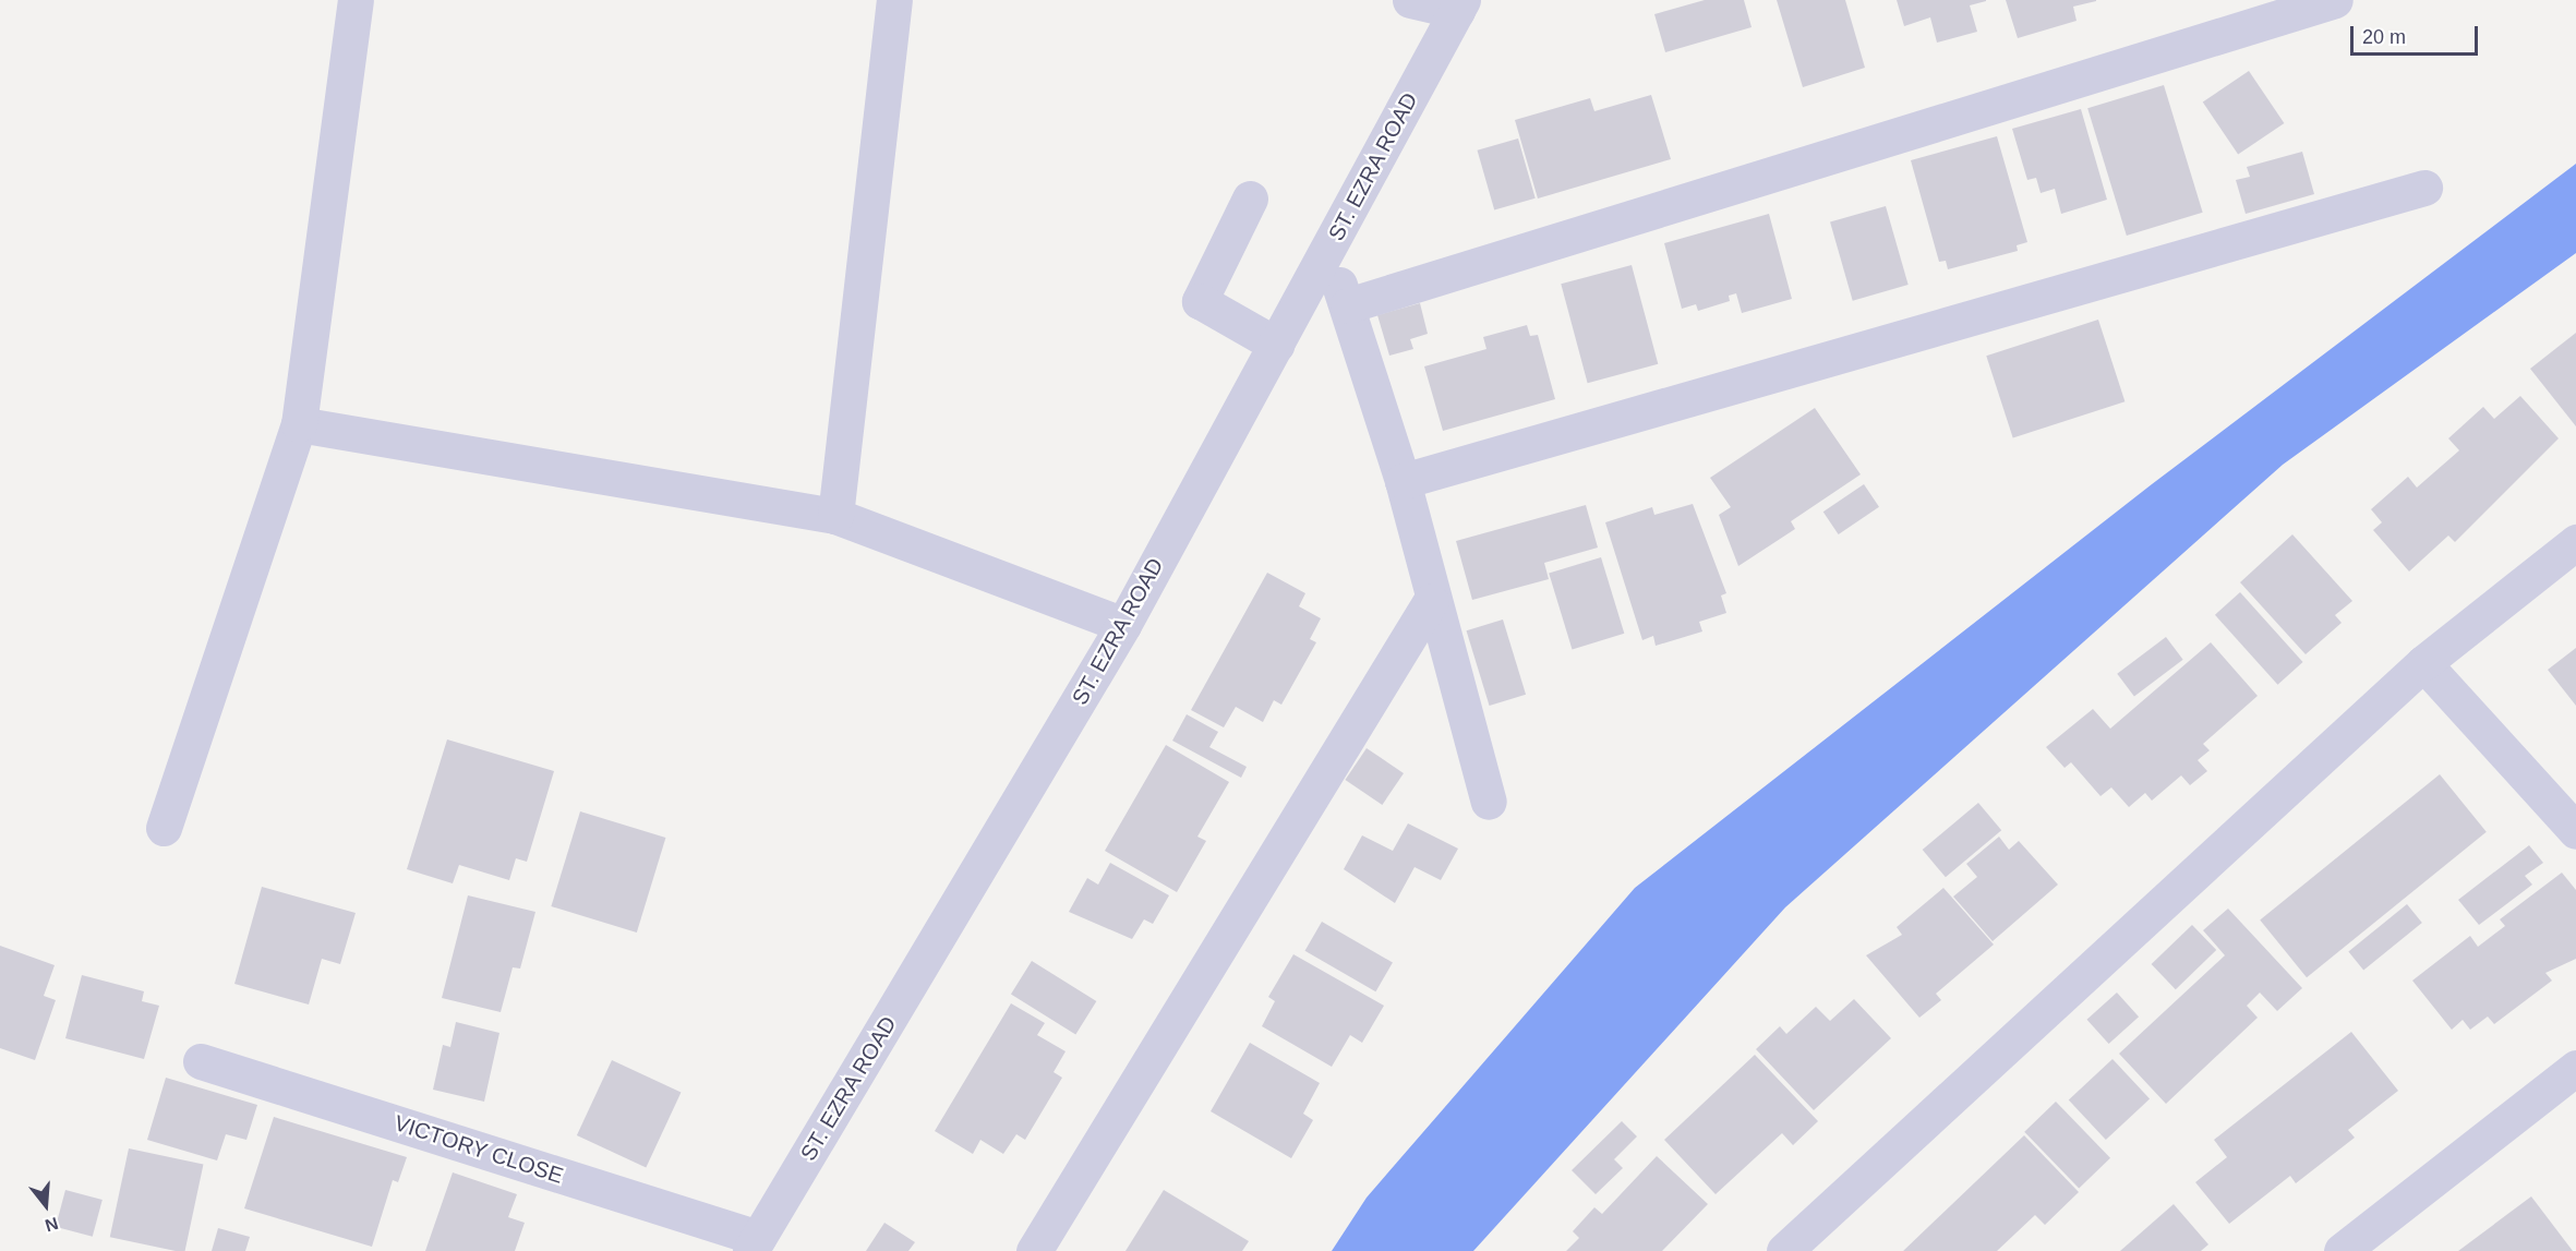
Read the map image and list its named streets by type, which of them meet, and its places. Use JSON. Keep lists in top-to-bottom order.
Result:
{
  "streets": {
    "street": ["ST. EZRA ROAD", "VICTORY CLOSE"]
  },
  "crossings": [
    ["ST. EZRA ROAD", "VICTORY CLOSE"]
  ],
  "scale_bar": "20 m",
  "north": "bottom"
}
